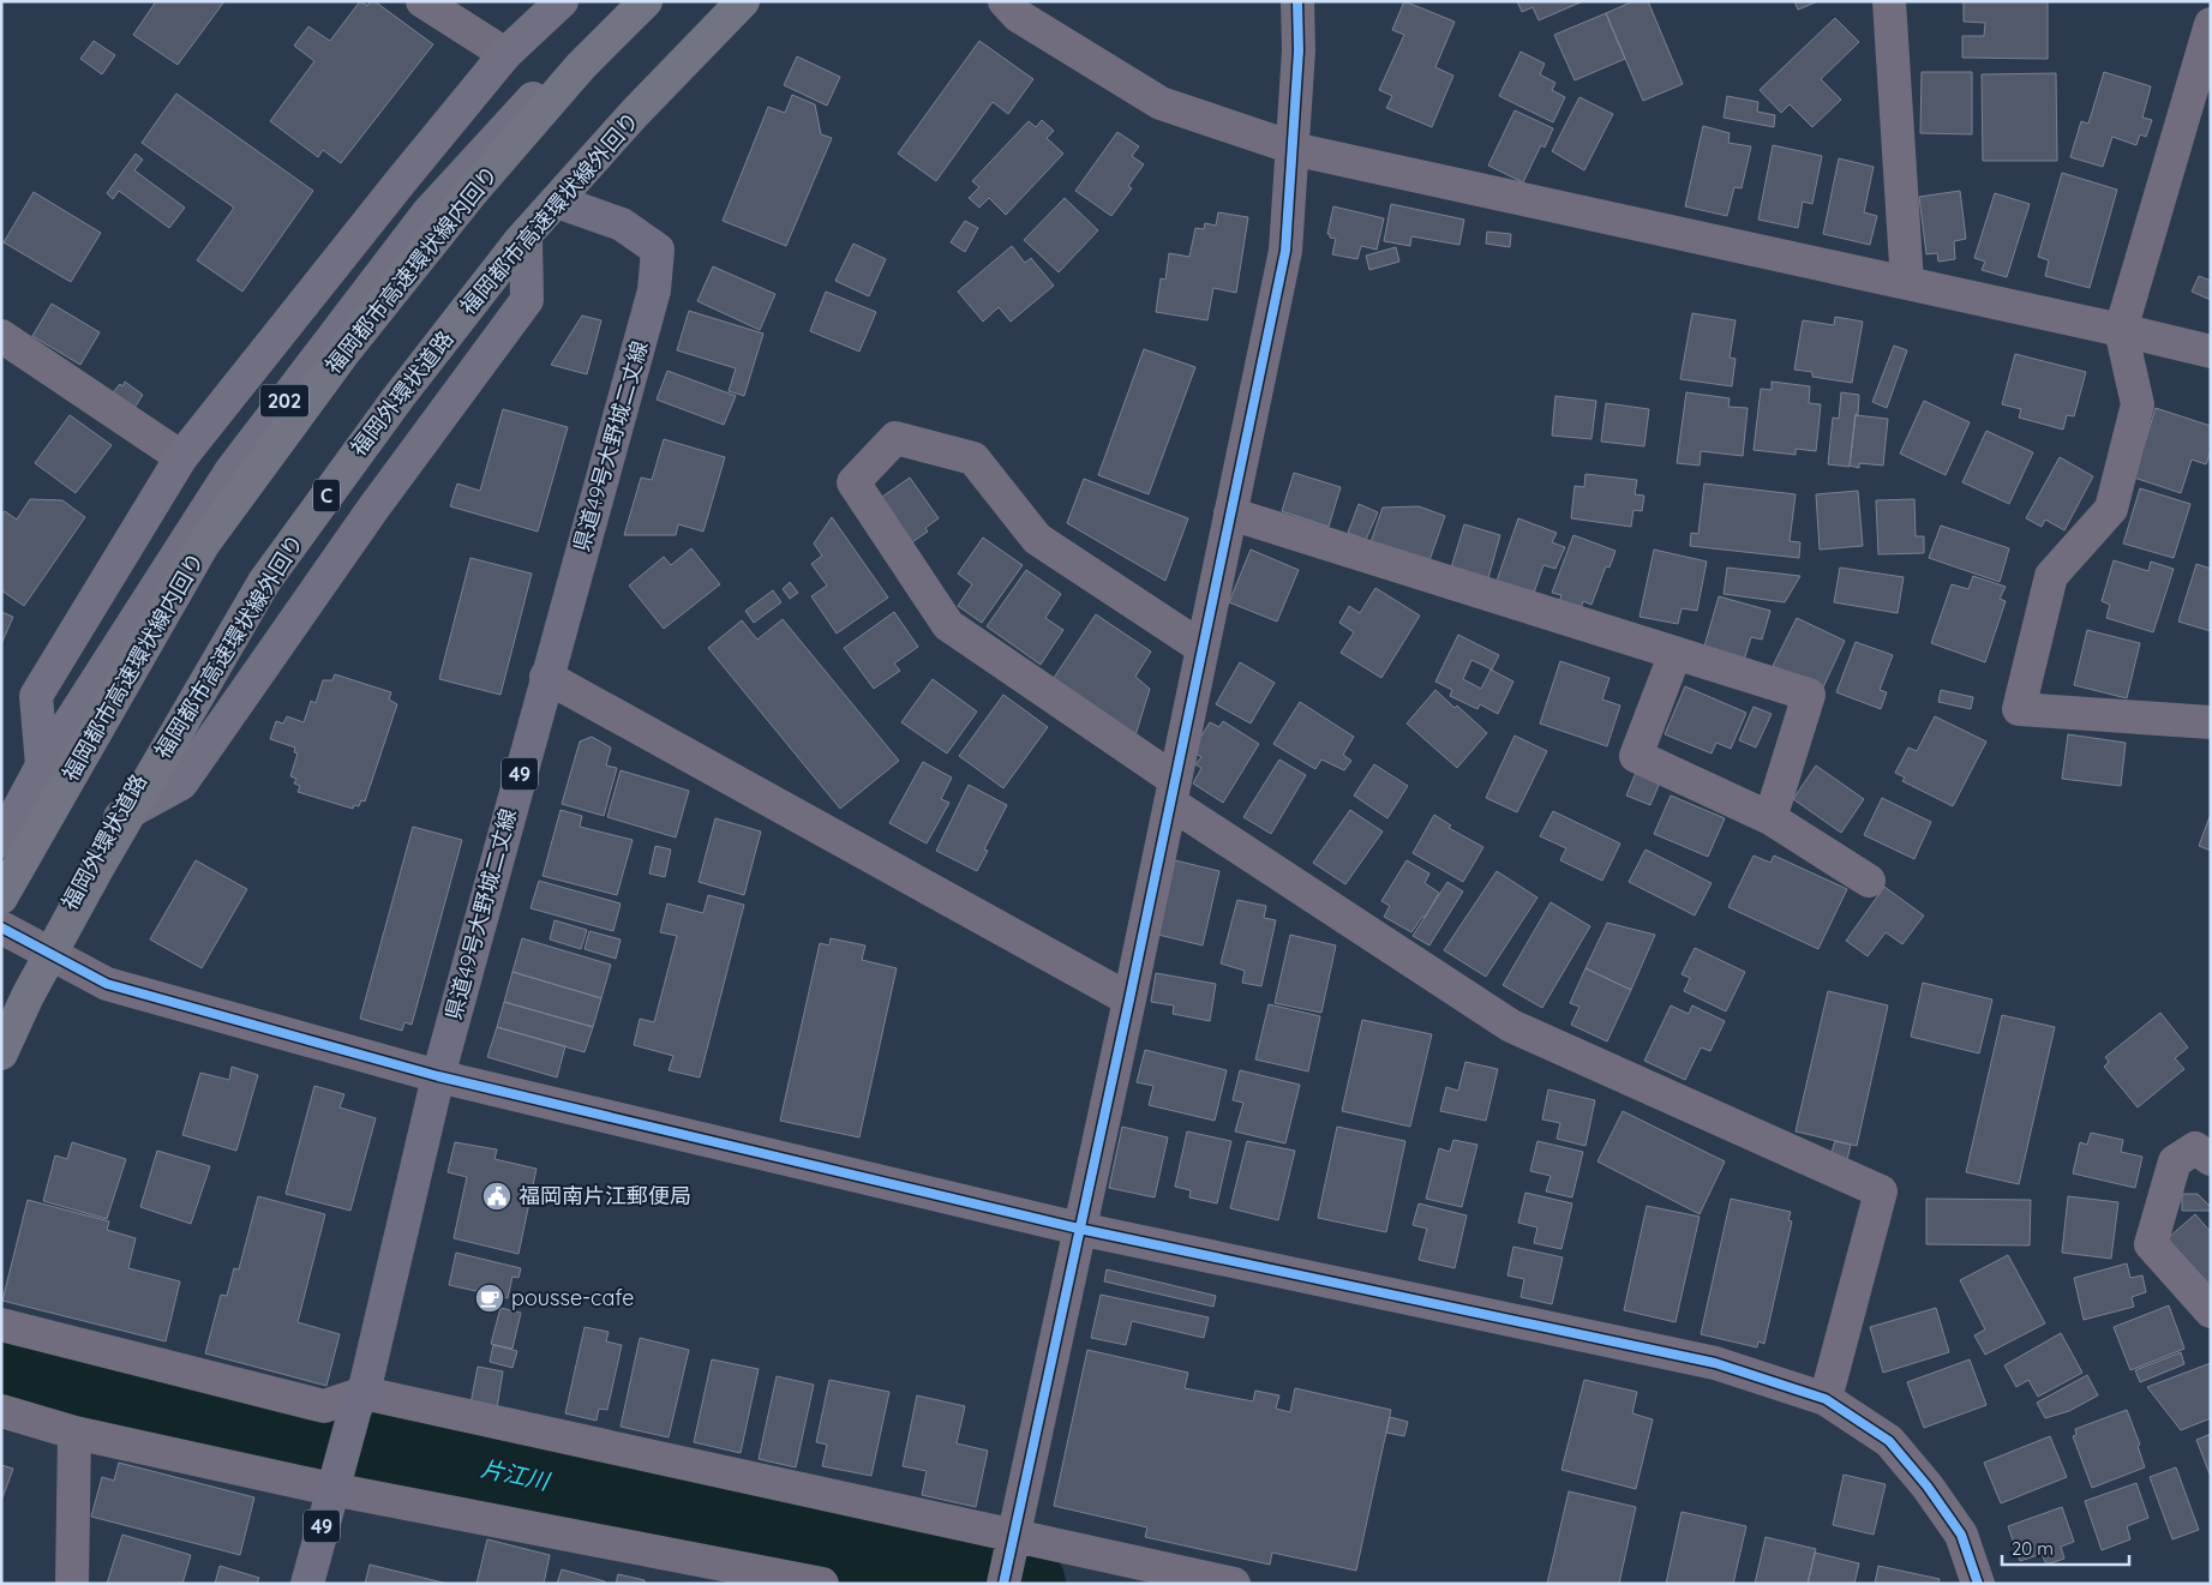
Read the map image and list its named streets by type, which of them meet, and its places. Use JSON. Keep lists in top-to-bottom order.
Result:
{
  "streets": {
    "highway": [
      "福岡都市高速環状線外回り",
      "福岡都市高速環状線内回り",
      "福岡外環状道路",
      "202",
      "C"
    ],
    "main road": ["県道49号大野城二丈線", "49"]
  },
  "crossings": [
    ["福岡都市高速環状線外回り", "福岡外環状道路"],
    ["福岡外環状道路", "県道49号大野城二丈線"]
  ],
  "water": ["片江川"],
  "places": {
    "public building": ["福岡南片江郵便局"],
    "cafe": ["pousse-cafe"]
  },
  "scale_bar": "20 m"
}
